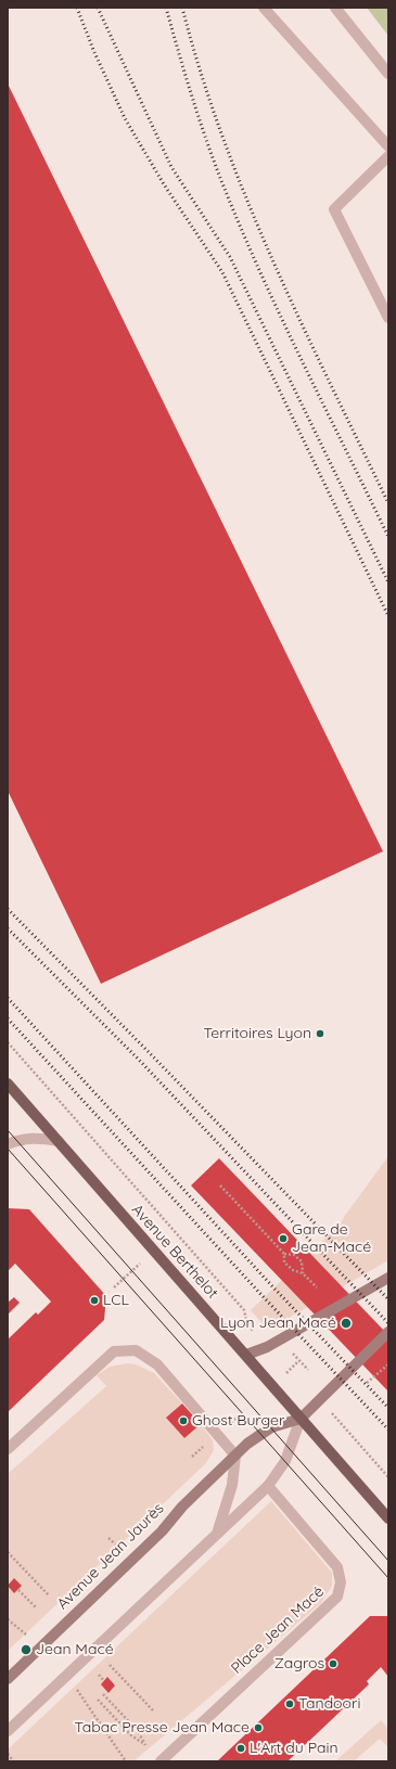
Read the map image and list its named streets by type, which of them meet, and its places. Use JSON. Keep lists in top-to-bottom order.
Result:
{
  "streets": {
    "main road": ["Avenue Berthelot", "Avenue Jean Jaurès"],
    "street": ["Place Jean Macé"]
  },
  "crossings": [
    ["Avenue Berthelot", "Avenue Jean Jaurès"]
  ],
  "places": [
    "Territoires Lyon",
    "Gare de Jean-Macé",
    "LCL",
    "Lyon Jean Macé",
    "Ghost Burger",
    "Jean Macé",
    "Zagros",
    "Tandoori",
    "Tabac Presse Jean Mace",
    "L'Art du Pain"
  ]
}
